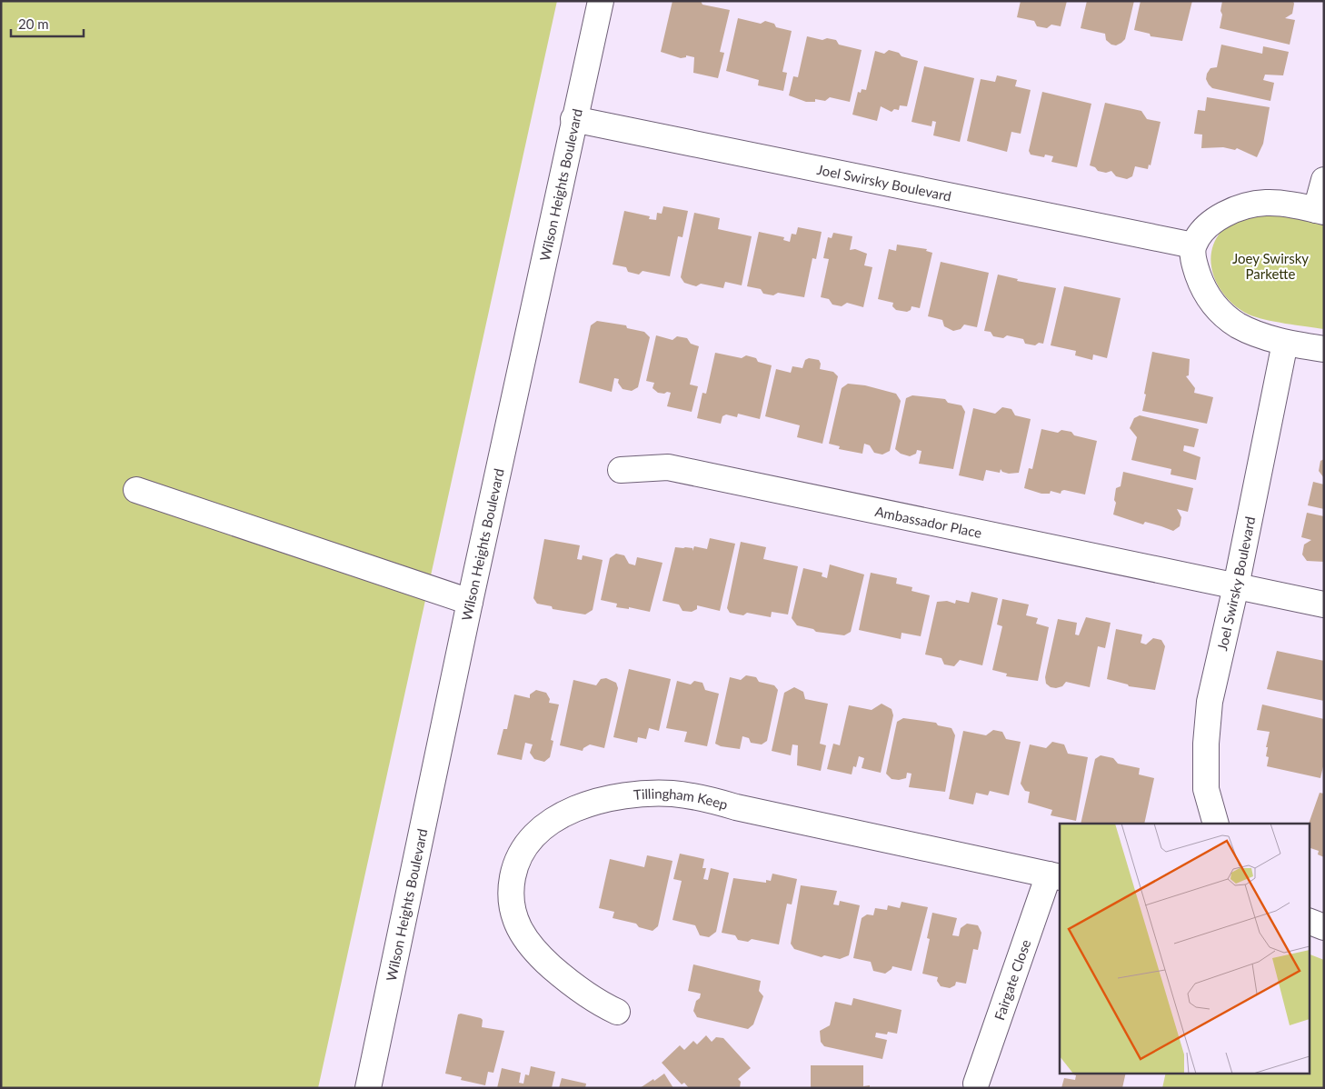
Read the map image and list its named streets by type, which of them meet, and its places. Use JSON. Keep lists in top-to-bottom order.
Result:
{
  "streets": {
    "street": [
      "Joel Swirsky Boulevard",
      "Wilson Heights Boulevard",
      "Ambassador Place",
      "Tillingham Keep",
      "Fairgate Close"
    ]
  },
  "crossings": [
    ["Joel Swirsky Boulevard", "Wilson Heights Boulevard"],
    ["Joel Swirsky Boulevard", "Ambassador Place"],
    ["Tillingham Keep", "Fairgate Close"]
  ],
  "parks": ["Joey Swirsky Parkette"],
  "scale_bar": "20 m"
}
